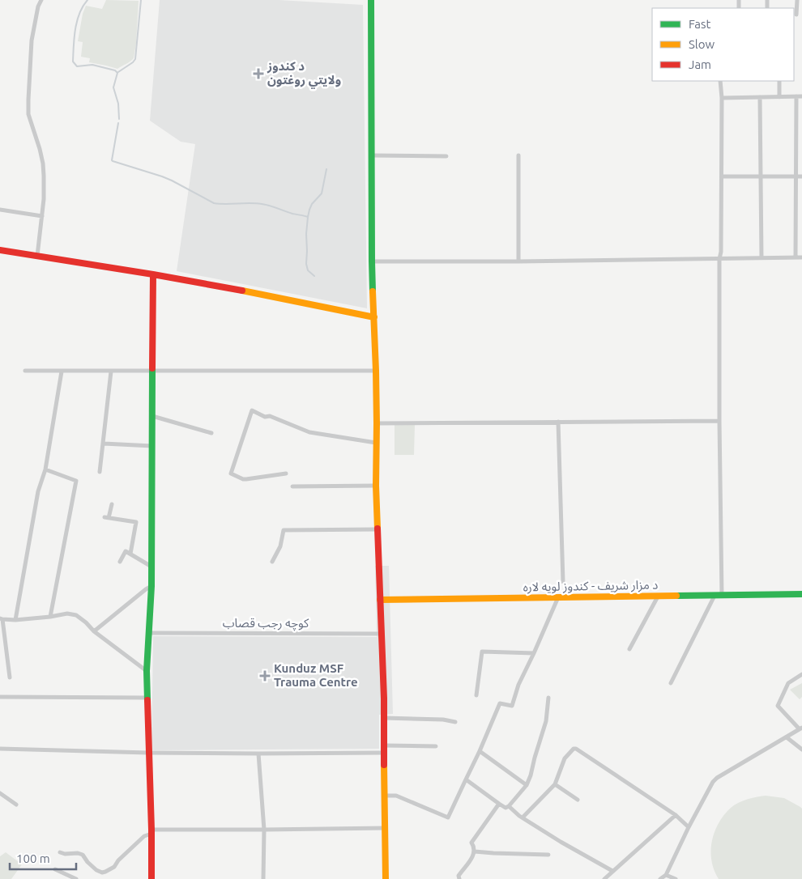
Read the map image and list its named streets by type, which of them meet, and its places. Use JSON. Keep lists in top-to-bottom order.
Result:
{
  "streets": {
    "main road": ["د مزار شریف - کندوز لویه لاره"],
    "street": ["کوچه رجب قصاب"]
  },
  "places": {
    "health": ["د کندوز ولایتي روغتون", "Kunduz MSF Trauma Centre"]
  },
  "legend": ["Fast", "Slow", "Jam"],
  "scale_bar": "100 m"
}
